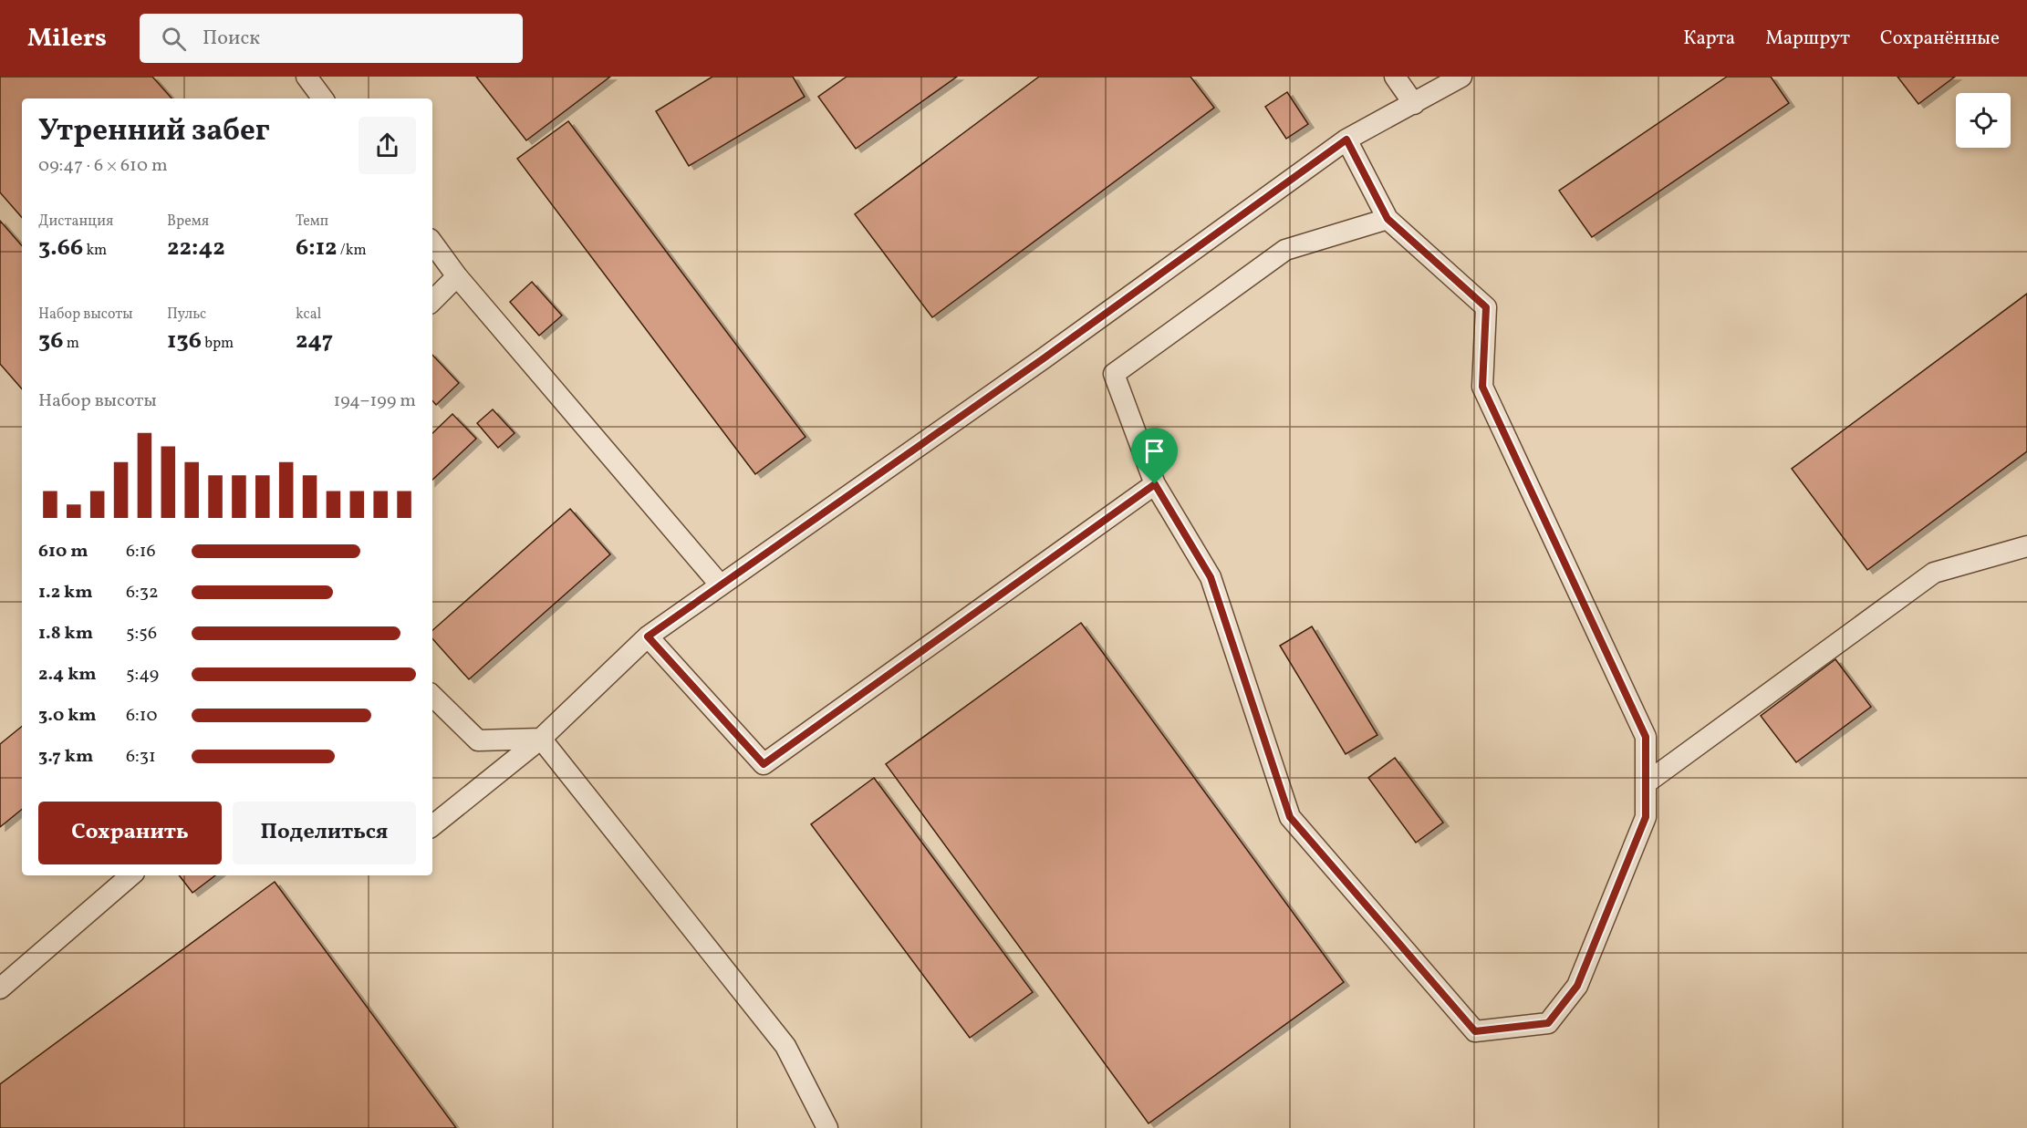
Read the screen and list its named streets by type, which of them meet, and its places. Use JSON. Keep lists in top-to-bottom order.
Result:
{
  "page": {
    "header": "Milers",
    "search": "Поиск",
    "nav": ["Карта", "Маршрут", "Сохранённые"],
    "heading": ["Утренний забег", "09:47 · 6 × 610 m"],
    "stats": [
      ["Дистанция", "3.66 km"],
      ["Время", "22:42"],
      ["Темп", "6:12 /km"],
      ["Набор высоты", "36 m"],
      ["Пульс", "136 bpm"],
      ["kcal", "247"]
    ],
    "chart": ["Набор высоты", "194–199 m"],
    "list": [
      {
        "name": "610 m",
        "note": "6:16"
      },
      {
        "name": "1.2 km",
        "note": "6:32"
      },
      {
        "name": "1.8 km",
        "note": "5:56"
      },
      {
        "name": "2.4 km",
        "note": "5:49"
      },
      {
        "name": "3.0 km",
        "note": "6:10"
      },
      {
        "name": "3.7 km",
        "note": "6:31"
      }
    ],
    "buttons": ["Сохранить", "Поделиться"]
  }
}
